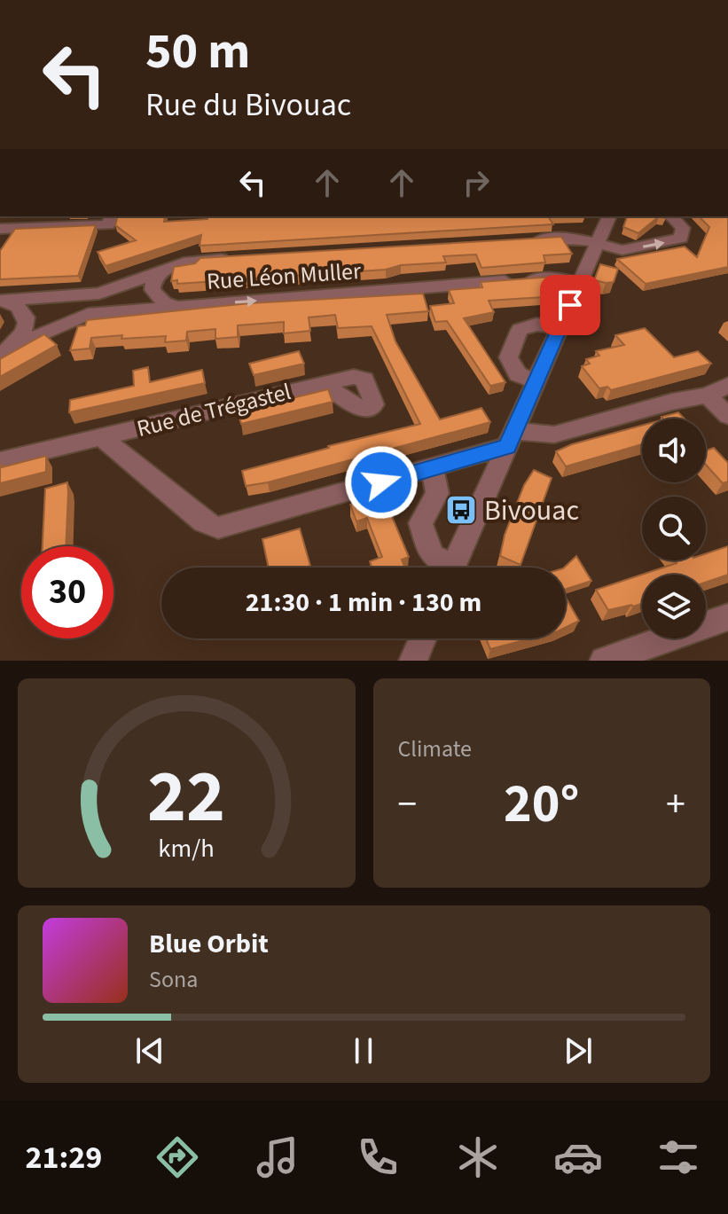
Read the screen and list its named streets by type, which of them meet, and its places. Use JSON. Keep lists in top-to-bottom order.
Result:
{
  "streets": {
    "street": ["Rue Léon Muller", "Rue de Trégastel"]
  },
  "places": {
    "bus stop": ["Bivouac"]
  },
  "page": {
    "turn": ["50 m", "Rue du Bivouac"],
    "limit": "30",
    "trip": "21:30 · 1 min · 130 m",
    "tile": "Climate",
    "heat": ["−", "20°", "+"],
    "song": ["Blue Orbit", "Sona"],
    "tabs": "21:29",
    "gauge": ["22", "km/h"]
  }
}
